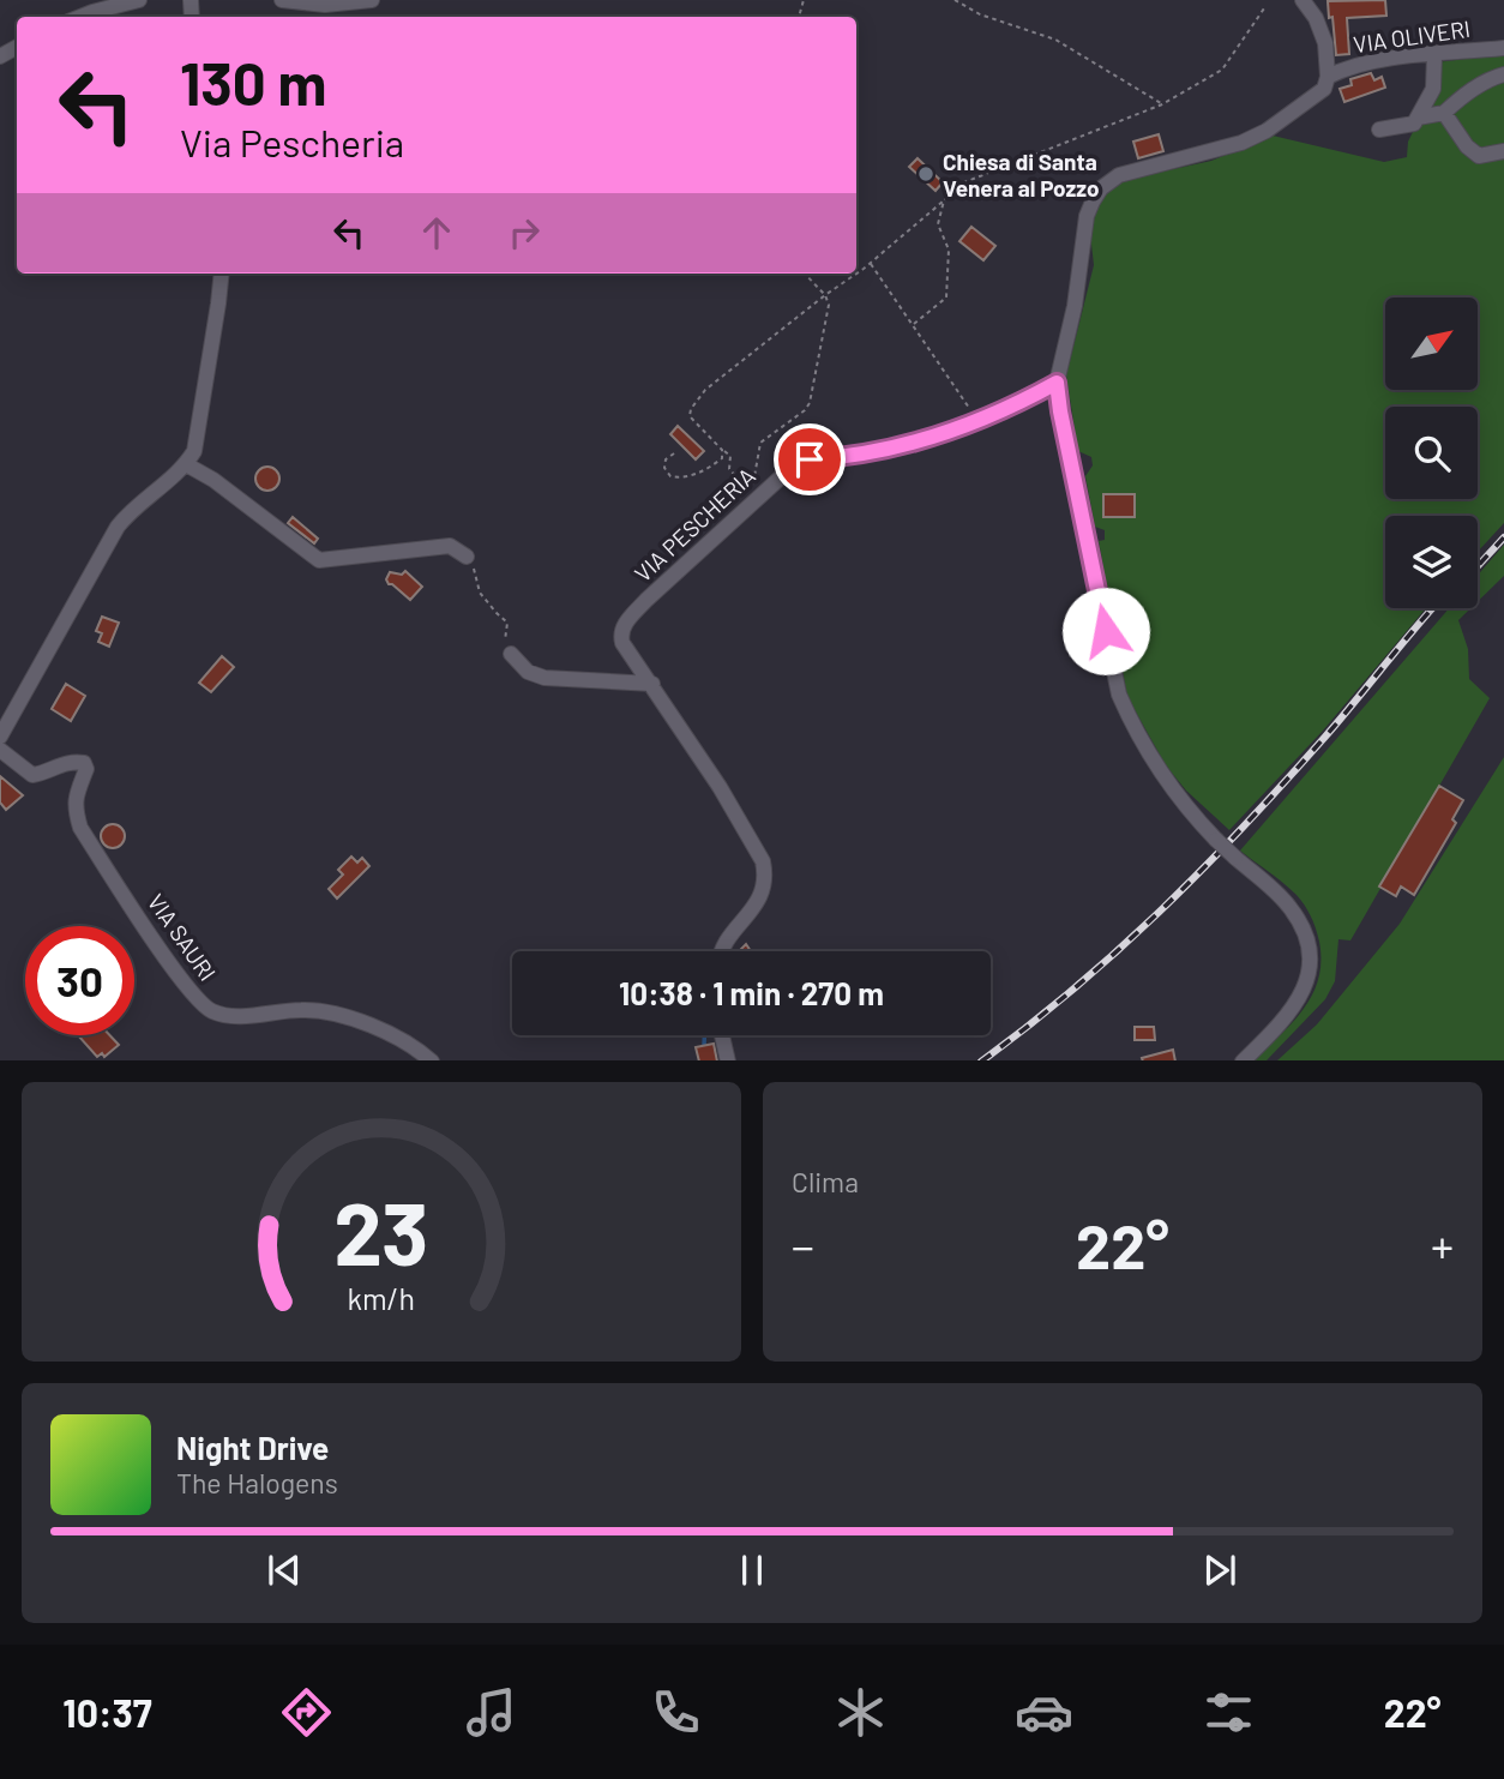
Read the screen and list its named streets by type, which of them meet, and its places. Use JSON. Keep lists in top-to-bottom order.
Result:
{
  "streets": {
    "street": ["VIA OLIVERI", "VIA PESCHERIA", "VIA SAURI"]
  },
  "places": ["Chiesa di Santa Venera al Pozzo"],
  "north": "top right",
  "page": {
    "turn": ["130 m", "Via Pescheria"],
    "limit": "30",
    "trip": "10:38 · 1 min · 270 m",
    "tile": "Clima",
    "heat": ["−", "22°", "+"],
    "song": ["Night Drive", "The Halogens"],
    "tabs": ["10:37", "22°"],
    "gauge": ["23", "km/h"]
  }
}
